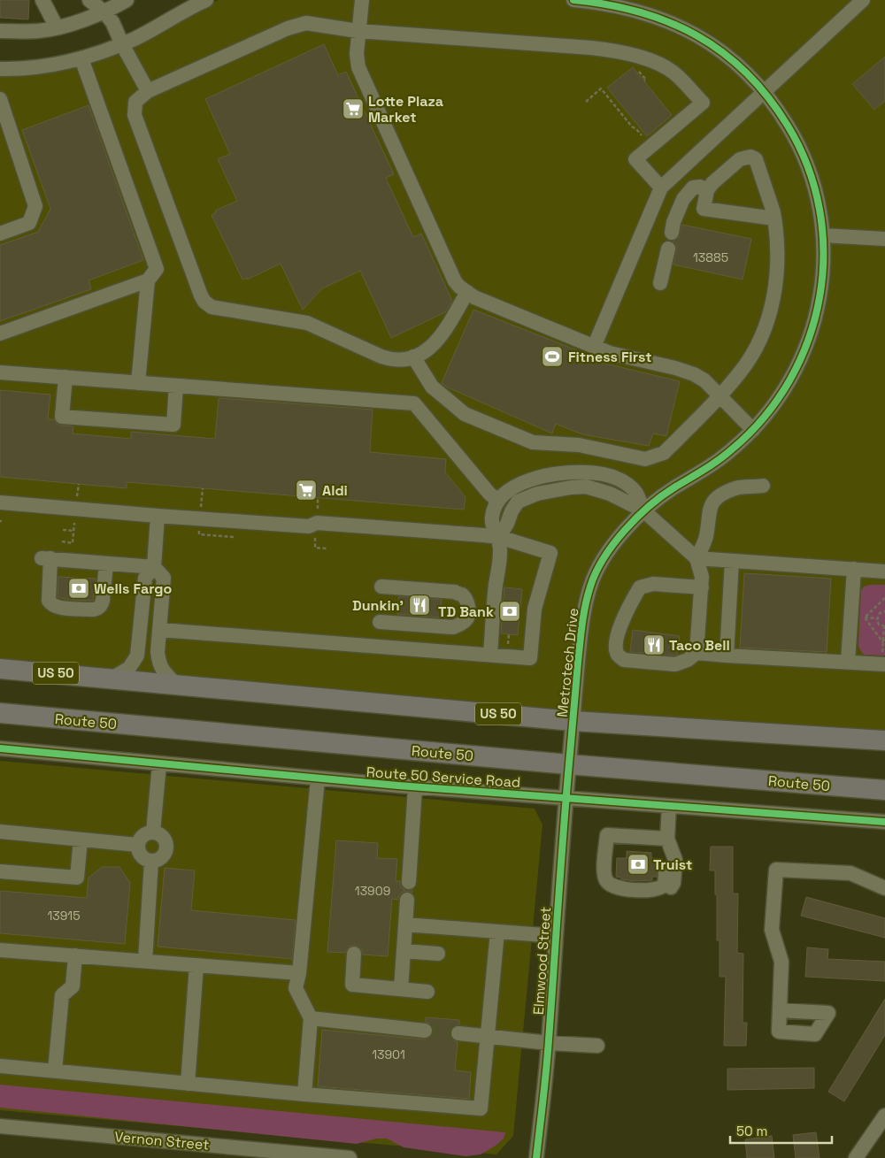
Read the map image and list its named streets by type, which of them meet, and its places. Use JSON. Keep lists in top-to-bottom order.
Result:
{
  "streets": {
    "highway": ["US 50", "Route 50"],
    "street": [
      "Metrotech Drive",
      "Route 50 Service Road",
      "Elmwood Street",
      "Vernon Street"
    ]
  },
  "crossings": [
    ["Metrotech Drive", "US 50"],
    ["Metrotech Drive", "Route 50"],
    ["Metrotech Drive", "Elmwood Street"],
    ["Route 50", "Elmwood Street"],
    ["Route 50 Service Road", "Elmwood Street"]
  ],
  "places": {
    "supermarket": ["Lotte Plaza Market", "Aldi"],
    "sports": ["Fitness First"],
    "bank": ["Wells Fargo", "TD Bank", "Truist"],
    "restaurant": ["Dunkin'", "Taco Bell"]
  },
  "house_numbers": [
    "13885",
    "13909",
    "13915",
    "13901"
  ],
  "scale_bar": "50 m"
}
